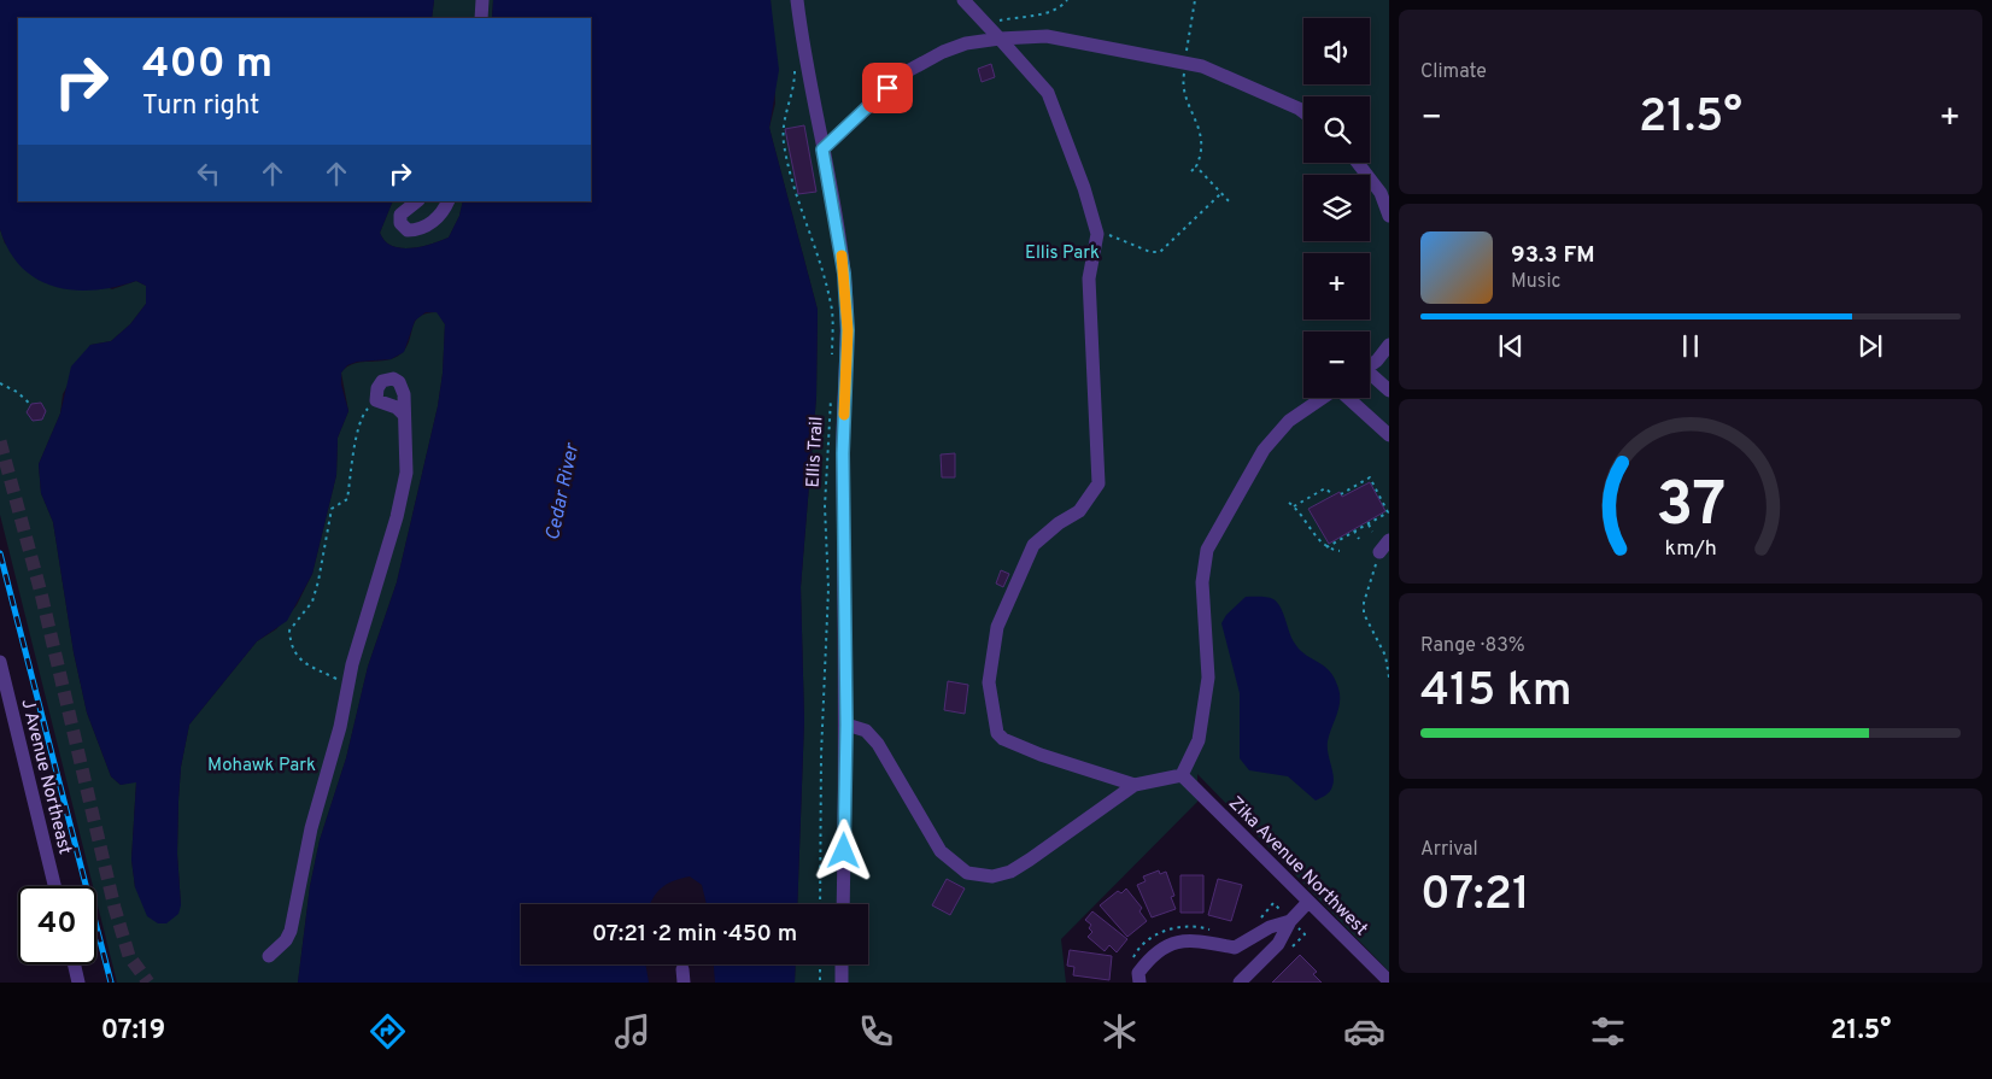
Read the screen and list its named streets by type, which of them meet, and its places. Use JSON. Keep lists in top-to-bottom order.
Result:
{
  "streets": {
    "street": ["J Avenue Northeast", "Zika Avenue Northwest"],
    "path": ["Ellis Trail"]
  },
  "water": ["Cedar River"],
  "parks": ["Ellis Park", "Mohawk Park"],
  "page": {
    "tile": [
      "Climate",
      ["Range · 83%", "415 km"],
      ["Arrival", "07:21"]
    ],
    "map_buttons": ["+", "−"],
    "turn": ["400 m", "Turn right"],
    "heat": ["−", "21.5°", "+"],
    "song": ["93.3 FM", "Music"],
    "limit": "40",
    "trip": "07:21 · 2 min · 450 m",
    "tabs": ["07:19", "21.5°"],
    "gauge": ["37", "km/h"]
  }
}
